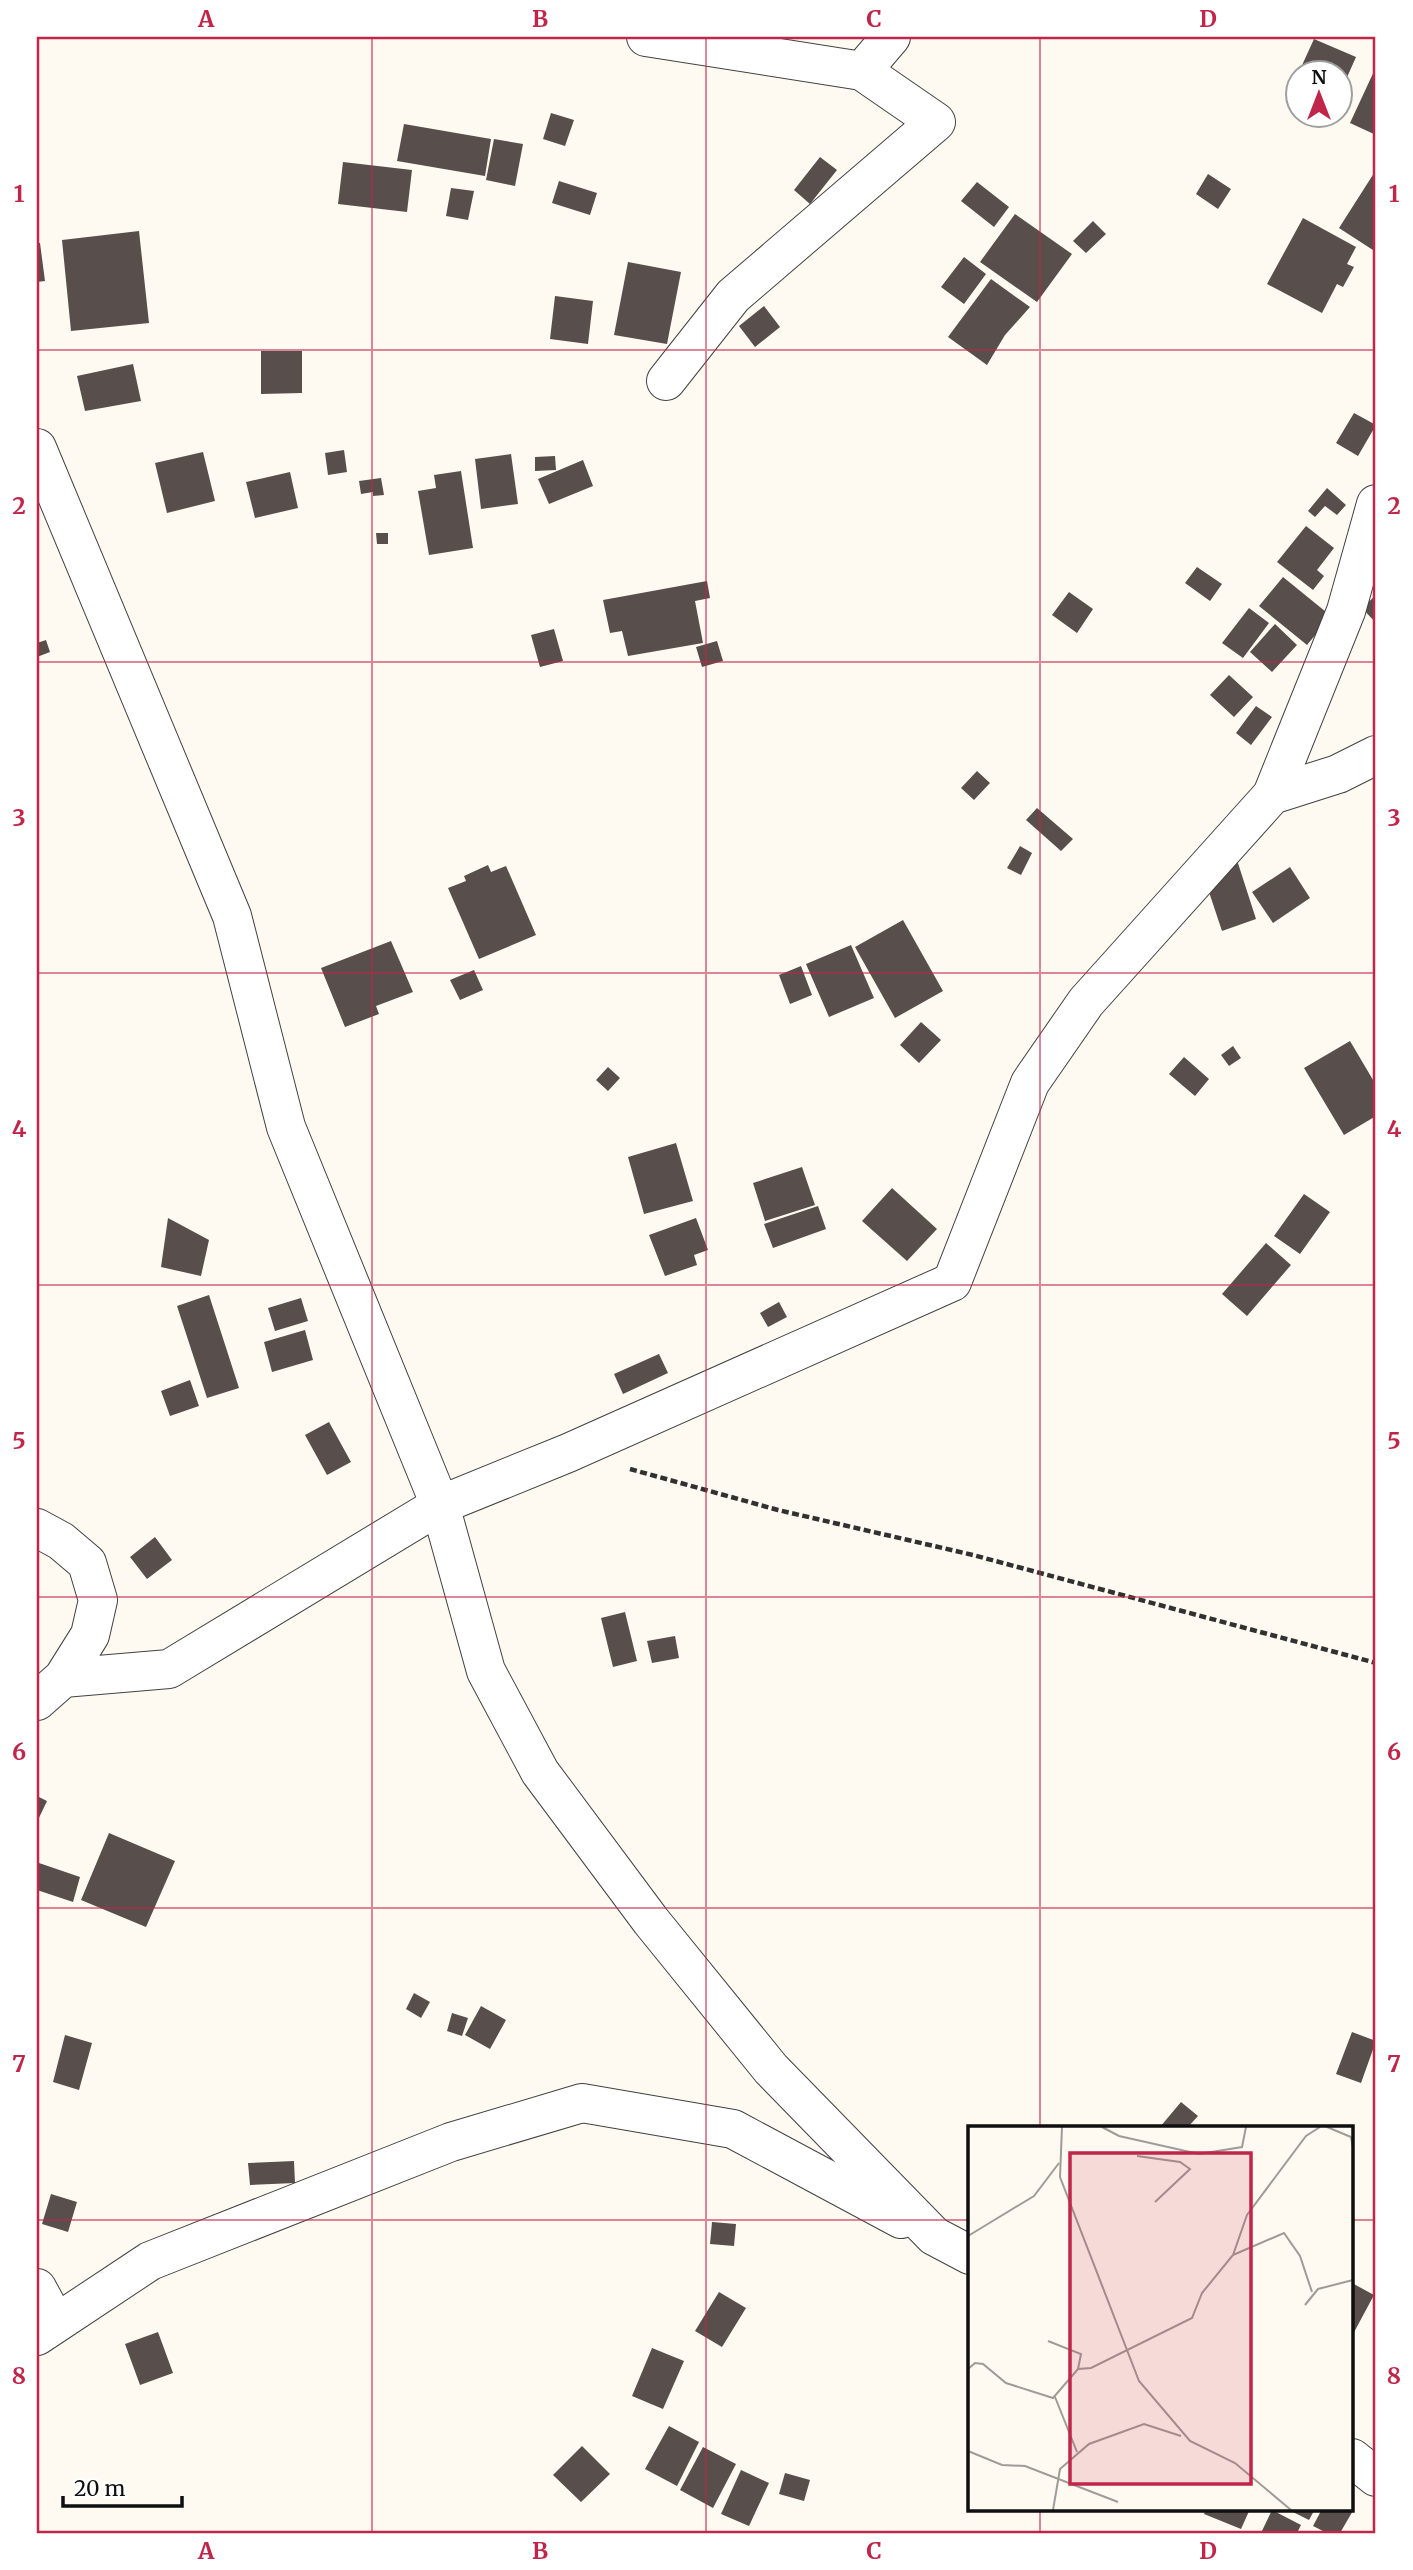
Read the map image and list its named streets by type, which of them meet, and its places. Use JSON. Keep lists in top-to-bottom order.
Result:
{
  "scale_bar": "20 m",
  "north": "top",
  "grid": {
    "columns": [
      "A",
      "B",
      "C",
      "D"
    ],
    "rows": [
      "1",
      "2",
      "3",
      "4",
      "5",
      "6",
      "7",
      "8"
    ]
  }
}
